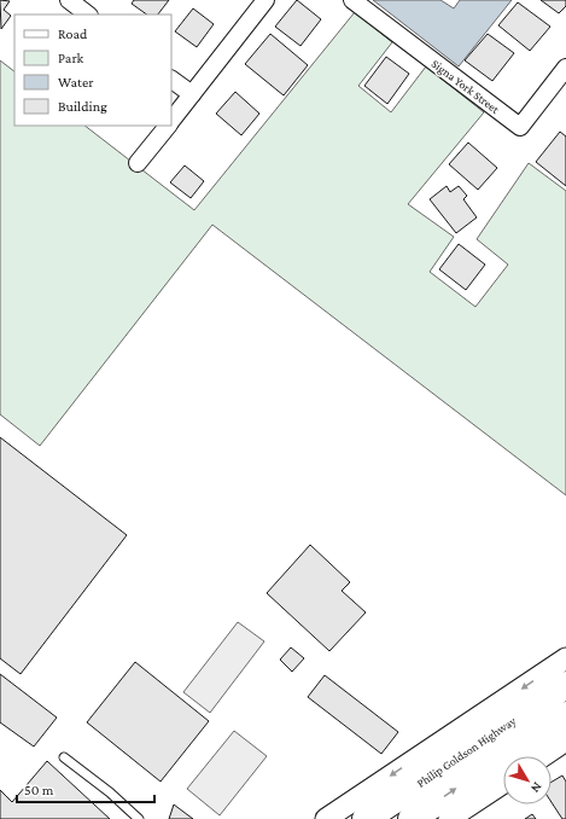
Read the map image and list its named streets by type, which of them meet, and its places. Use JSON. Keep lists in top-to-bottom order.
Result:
{
  "streets": {
    "main road": ["Philip Goldson Highway"],
    "street": ["Signa York Street"]
  },
  "legend": [
    "Road",
    "Park",
    "Water",
    "Building"
  ],
  "scale_bar": "50 m",
  "north": "bottom right"
}
